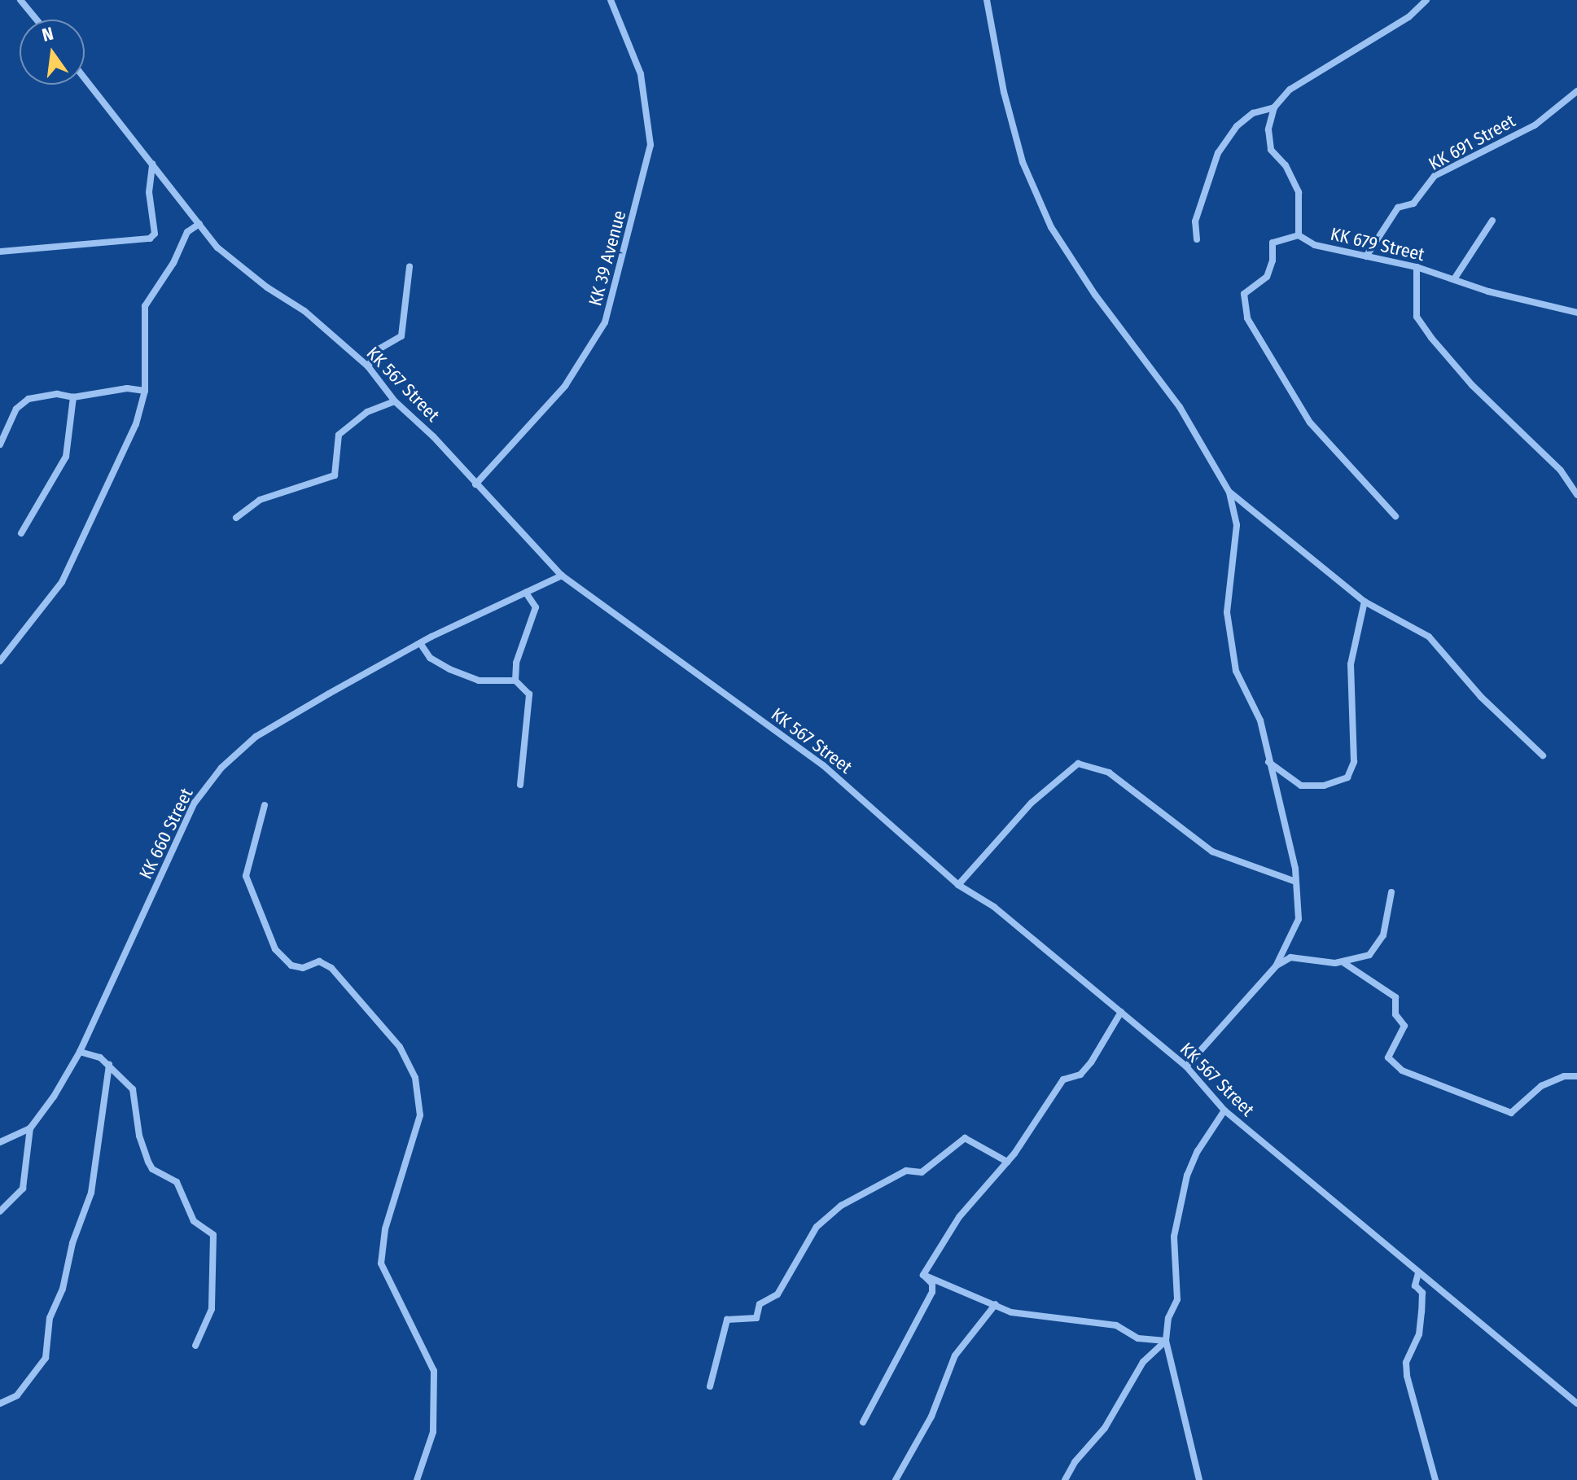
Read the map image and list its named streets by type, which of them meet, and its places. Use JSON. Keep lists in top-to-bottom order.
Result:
{
  "streets": {
    "street": [
      "KK 691 Street",
      "KK 679 Street",
      "KK 39 Avenue",
      "KK 567 Street",
      "KK 660 Street"
    ]
  },
  "crossings": [
    ["KK 691 Street", "KK 679 Street"],
    ["KK 39 Avenue", "KK 567 Street"],
    ["KK 567 Street", "KK 660 Street"]
  ],
  "north": "top"
}
